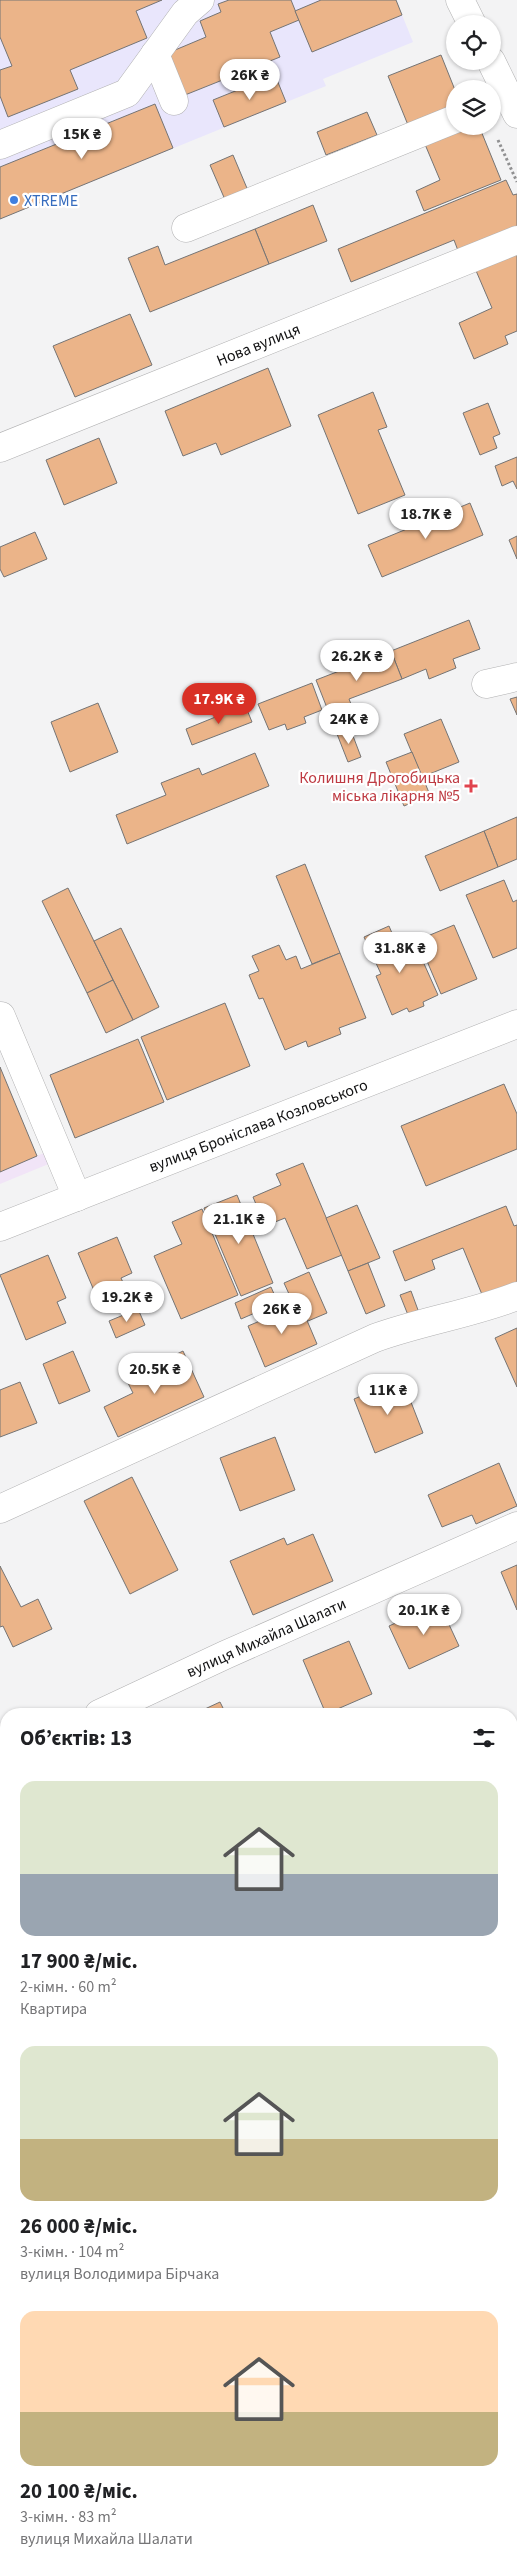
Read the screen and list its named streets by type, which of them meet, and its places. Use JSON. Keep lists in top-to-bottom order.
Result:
{
  "streets": {
    "street": ["Нова вулиця", "вулиця Броніслава Козловського", "вулиця Михайла Шалати"]
  },
  "places": {
    "other": ["XTREME"],
    "health": ["Колишня Дрогобицька міська лікарня №5"]
  },
  "page": {
    "price": [
      "26K ₴",
      "15K ₴",
      "18.7K ₴",
      "26.2K ₴",
      "17.9K ₴",
      "24K ₴",
      "31.8K ₴",
      "21.1K ₴",
      "19.2K ₴",
      "26K ₴",
      "20.5K ₴",
      "11K ₴",
      "20.1K ₴"
    ],
    "heading": "Об’єктів: 13",
    "list": [
      {
        "name": "17 900 ₴/міс.",
        "note": "2-кімн. · 60 m² · Квартира"
      },
      {
        "name": "26 000 ₴/міс.",
        "note": "3-кімн. · 104 m² · вулиця Володимира Бірчака"
      },
      {
        "name": "20 100 ₴/міс.",
        "note": "3-кімн. · 83 m² · вулиця Михайла Шалати"
      }
    ]
  }
}
